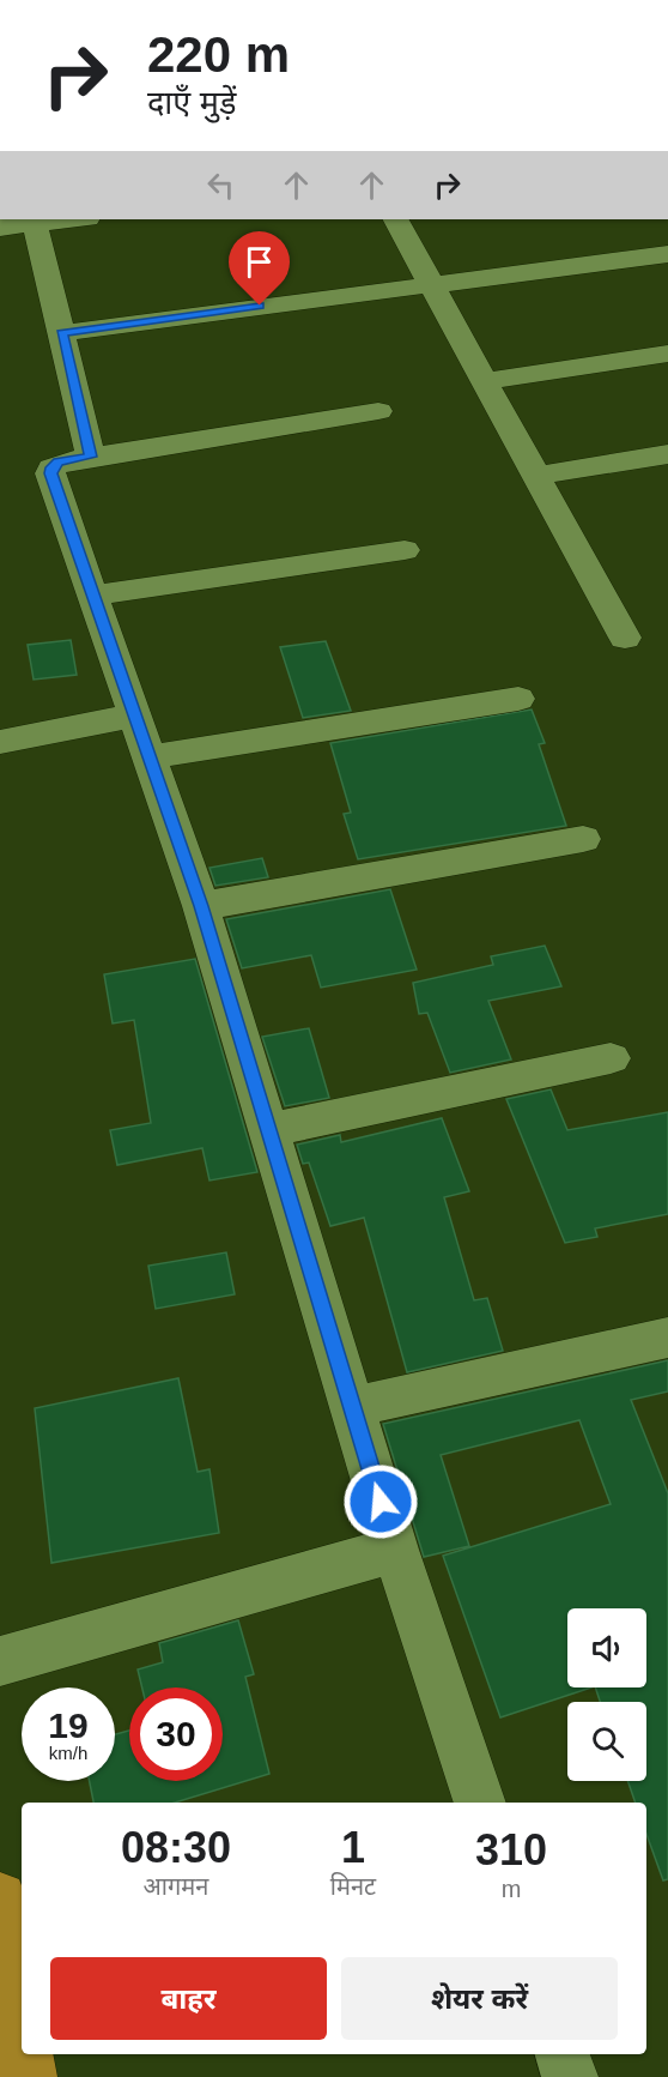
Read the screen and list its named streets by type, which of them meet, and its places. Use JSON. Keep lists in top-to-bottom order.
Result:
{
  "page": {
    "turn": ["220 m", "दाएँ मुड़ें"],
    "speed": "19 km/h",
    "limit": "30",
    "eta": [
      "08:30",
      "आगमन",
      "1",
      "मिनट",
      "310",
      "m"
    ],
    "buttons": ["बाहर", "शेयर करें"]
  }
}
